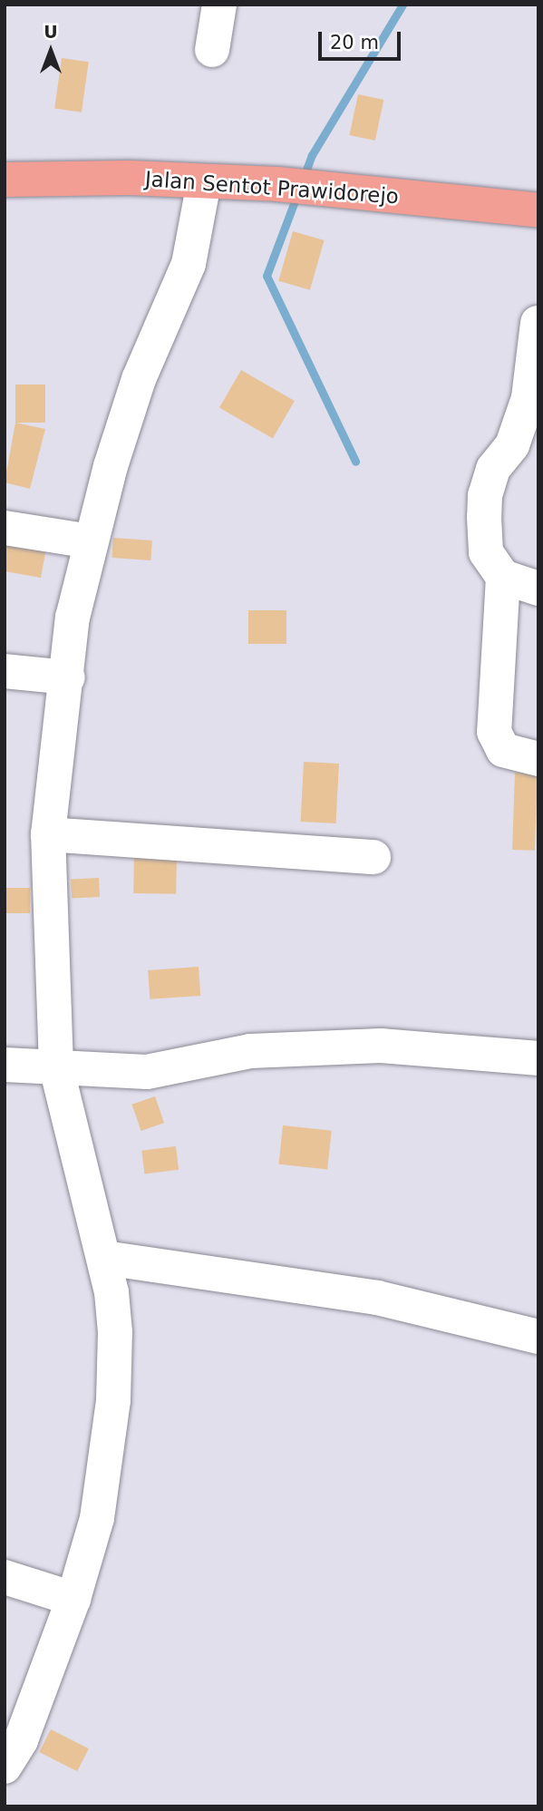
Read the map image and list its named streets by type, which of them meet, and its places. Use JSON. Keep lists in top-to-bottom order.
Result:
{
  "streets": {
    "main road": ["Jalan Sentot Prawidorejo"]
  },
  "scale_bar": "20 m",
  "north": "top"
}
